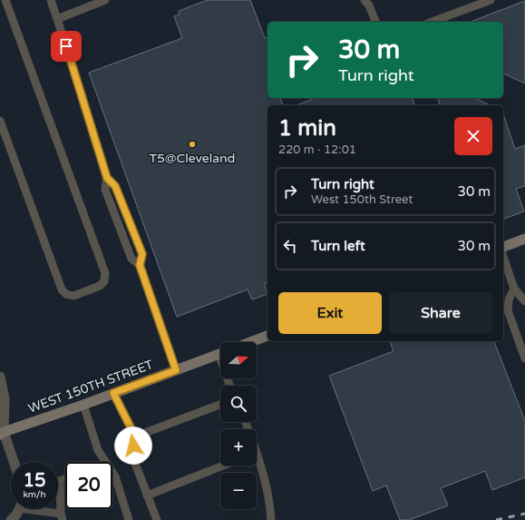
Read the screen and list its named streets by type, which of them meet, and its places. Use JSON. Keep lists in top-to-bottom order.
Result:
{
  "streets": {
    "main road": ["WEST 150TH STREET"]
  },
  "places": ["T5@Cleveland"],
  "north": "right",
  "page": {
    "turn": ["30 m", "Turn right"],
    "heading": ["1 min", "220 m · 12:01"],
    "list": [
      {
        "name": "Turn right",
        "note": "West 150th Street",
        "value": "30 m"
      },
      {
        "name": "Turn left",
        "value": "30 m"
      }
    ],
    "buttons": ["Exit", "Share"],
    "map_buttons": ["+", "−"],
    "speed": "15 km/h",
    "limit": "20"
  }
}
